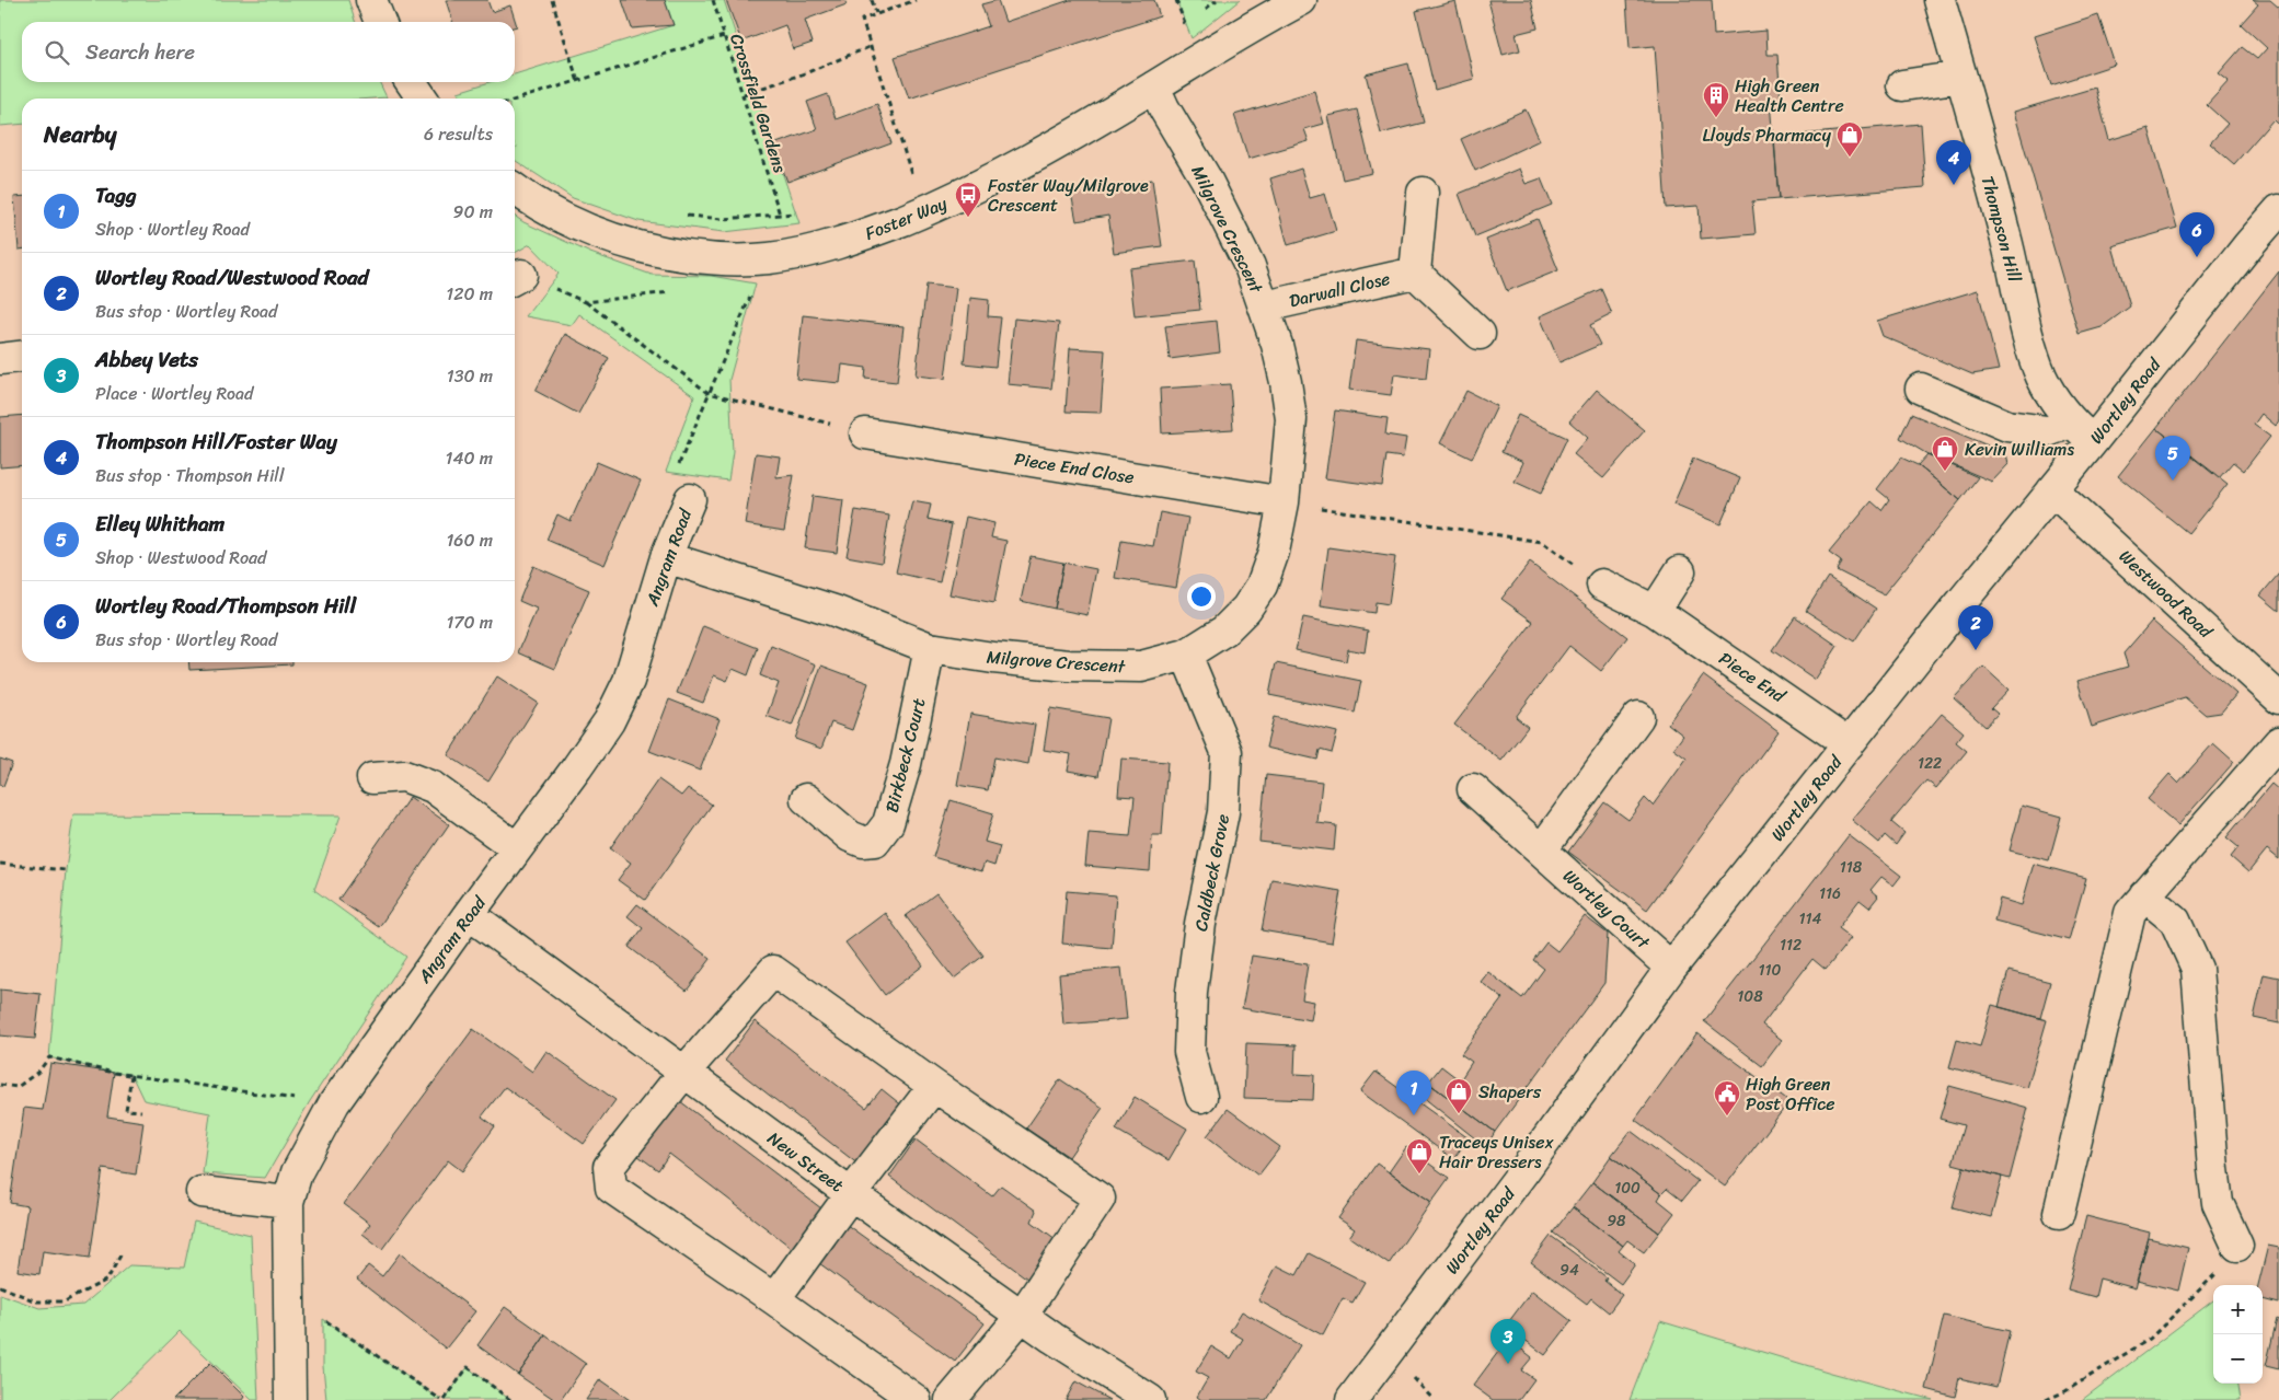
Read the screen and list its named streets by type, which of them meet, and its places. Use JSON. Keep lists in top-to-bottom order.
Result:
{
  "streets": {
    "street": [
      "Foster Way",
      "Milgrove Crescent",
      "Thompson Hill",
      "Darwall Close",
      "Wortley Road",
      "Piece End Close",
      "Angram Road",
      "Westwood Road",
      "Piece End",
      "Birkbeck Court",
      "Caldbeck Grove",
      "Wortley Court",
      "New Street"
    ],
    "path": ["Crossfield Gardens"]
  },
  "crossings": [
    ["Foster Way", "Milgrove Crescent"],
    ["Milgrove Crescent", "Darwall Close"],
    ["Milgrove Crescent", "Piece End Close"],
    ["Milgrove Crescent", "Angram Road"],
    ["Milgrove Crescent", "Birkbeck Court"],
    ["Milgrove Crescent", "Caldbeck Grove"],
    ["Thompson Hill", "Wortley Road"],
    ["Wortley Road", "Westwood Road"],
    ["Wortley Road", "Piece End"],
    ["Wortley Road", "Wortley Court"],
    ["Angram Road", "New Street"]
  ],
  "places": {
    "building": ["High Green Health Centre"],
    "shop": [
      "Lloyds Pharmacy",
      "Kevin Williams",
      "Shapers",
      "Traceys Unisex Hair Dressers"
    ],
    "bus stop": ["Foster Way/Milgrove Crescent"],
    "public building": ["High Green Post Office"]
  },
  "house_numbers": [
    "122",
    "118",
    "116",
    "114",
    "112",
    "110",
    "108",
    "100",
    "98",
    "94"
  ],
  "page": {
    "search": "Search here",
    "heading": ["Nearby", "6 results"],
    "pins": [
      "4",
      "6",
      "5",
      "2",
      "1",
      "3"
    ],
    "list": [
      {
        "mark": "1",
        "name": "Tagg",
        "note": "Shop · Wortley Road",
        "value": "90 m"
      },
      {
        "mark": "2",
        "name": "Wortley Road/Westwood Road",
        "note": "Bus stop · Wortley Road",
        "value": "120 m"
      },
      {
        "mark": "3",
        "name": "Abbey Vets",
        "note": "Place · Wortley Road",
        "value": "130 m"
      },
      {
        "mark": "4",
        "name": "Thompson Hill/Foster Way",
        "note": "Bus stop · Thompson Hill",
        "value": "140 m"
      },
      {
        "mark": "5",
        "name": "Elley Whitham",
        "note": "Shop · Westwood Road",
        "value": "160 m"
      },
      {
        "mark": "6",
        "name": "Wortley Road/Thompson Hill",
        "note": "Bus stop · Wortley Road",
        "value": "170 m"
      }
    ],
    "map_buttons": ["+", "−"]
  }
}
